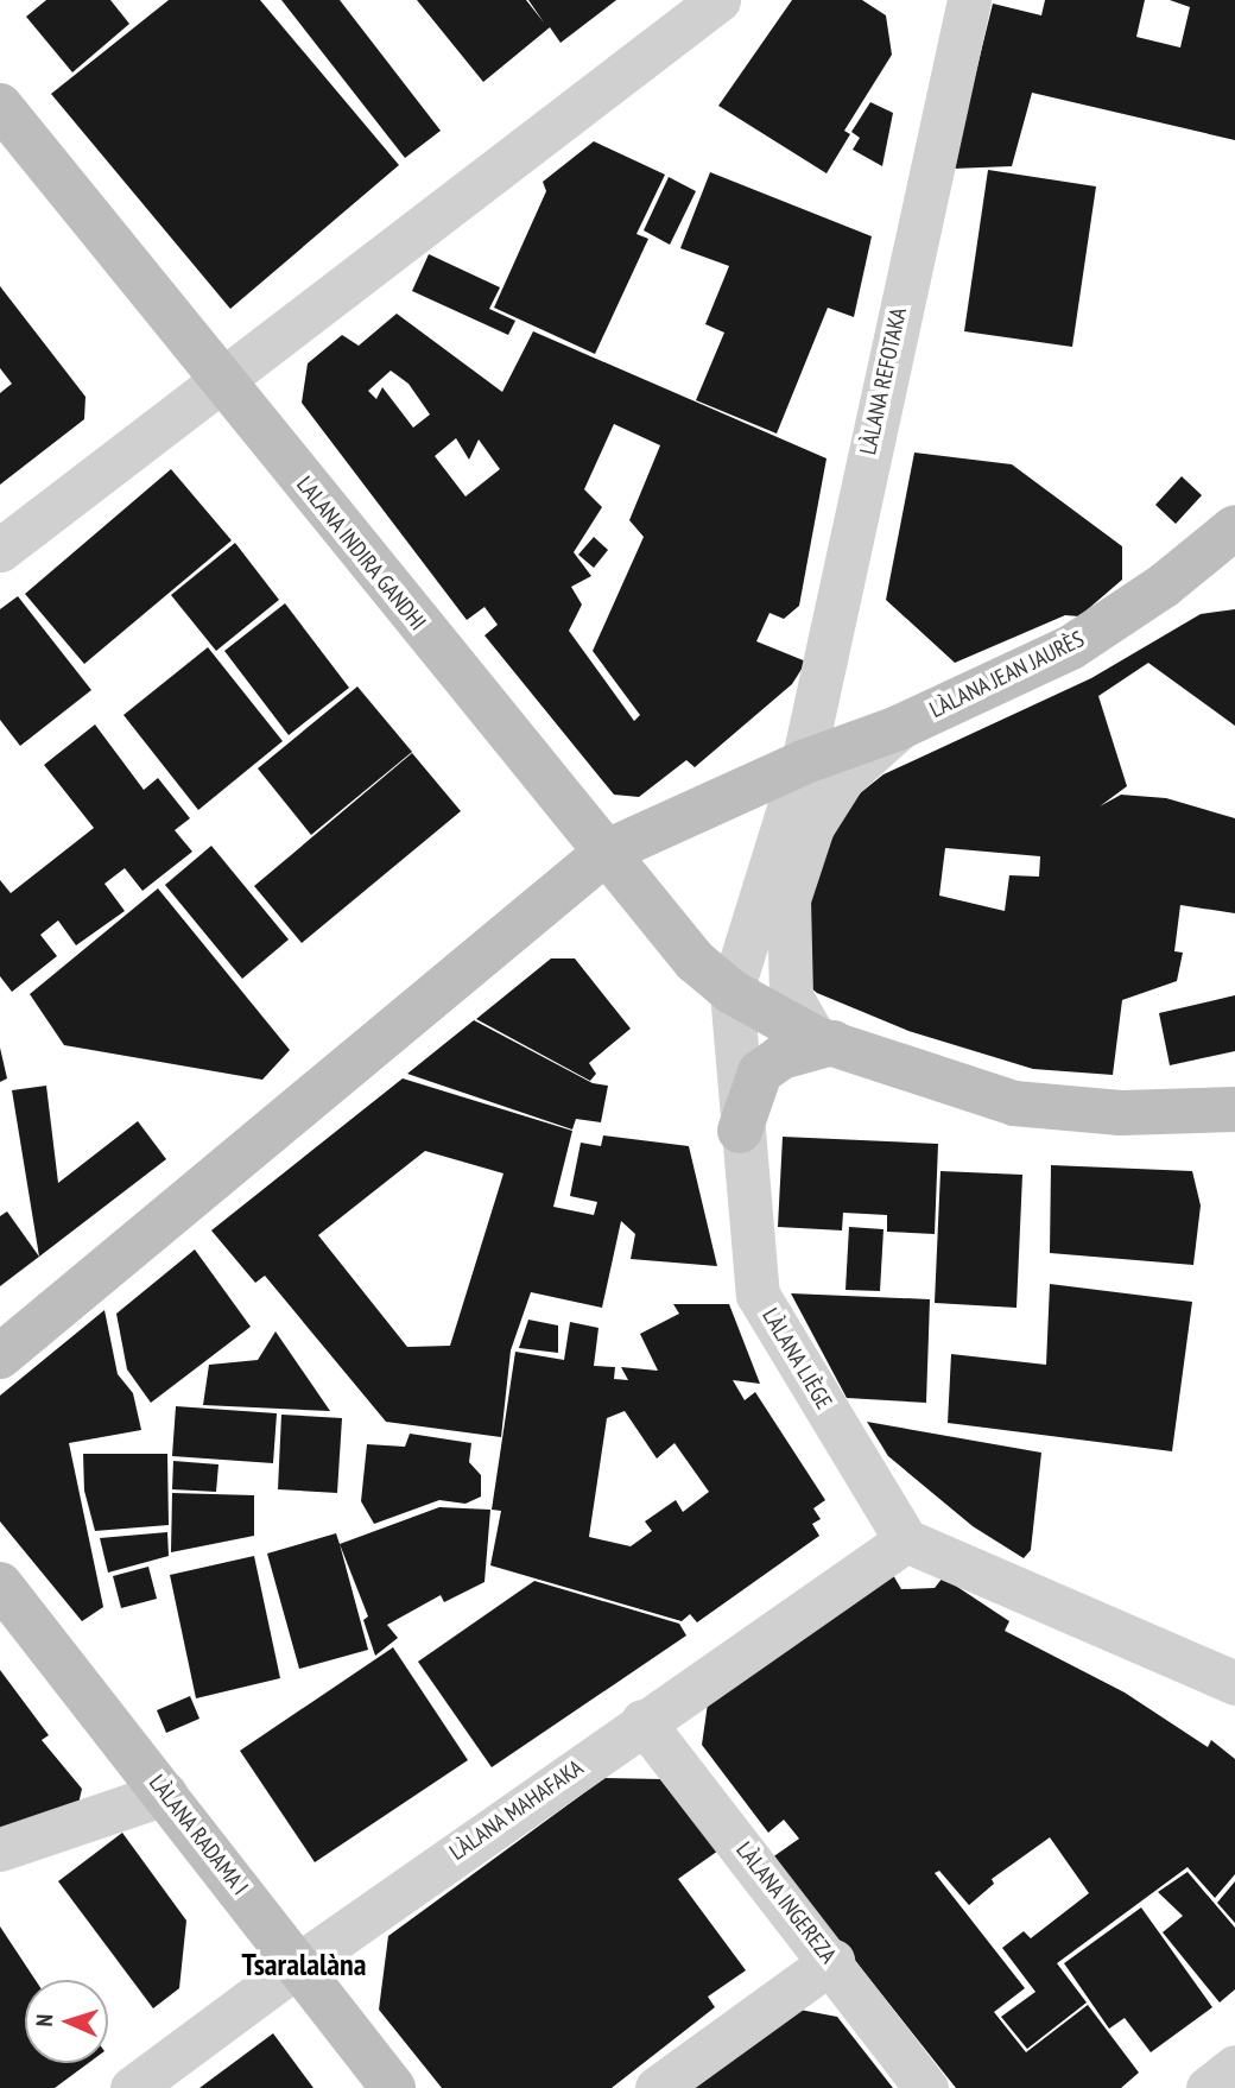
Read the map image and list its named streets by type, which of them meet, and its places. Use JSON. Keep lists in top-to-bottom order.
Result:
{
  "streets": {
    "street": [
      "LÀLANA REFOTAKA",
      "LALANA INDIRA GANDHI",
      "LÀLANA JEAN JAURÈS",
      "LÀLANA LIÈGE",
      "LÀLANA MAHAFAKA",
      "LÀLANA RADAMA I",
      "LÀLANA INGEREZA"
    ]
  },
  "crossings": [
    ["LÀLANA REFOTAKA", "LÀLANA JEAN JAURÈS"],
    ["LÀLANA REFOTAKA", "LÀLANA LIÈGE"],
    ["LALANA INDIRA GANDHI", "LÀLANA JEAN JAURÈS"],
    ["LALANA INDIRA GANDHI", "LÀLANA LIÈGE"],
    ["LÀLANA JEAN JAURÈS", "LÀLANA LIÈGE"],
    ["LÀLANA LIÈGE", "LÀLANA MAHAFAKA"],
    ["LÀLANA MAHAFAKA", "LÀLANA RADAMA I"],
    ["LÀLANA MAHAFAKA", "LÀLANA INGEREZA"]
  ],
  "districts": ["Tsaralalàna"],
  "north": "left"
}
